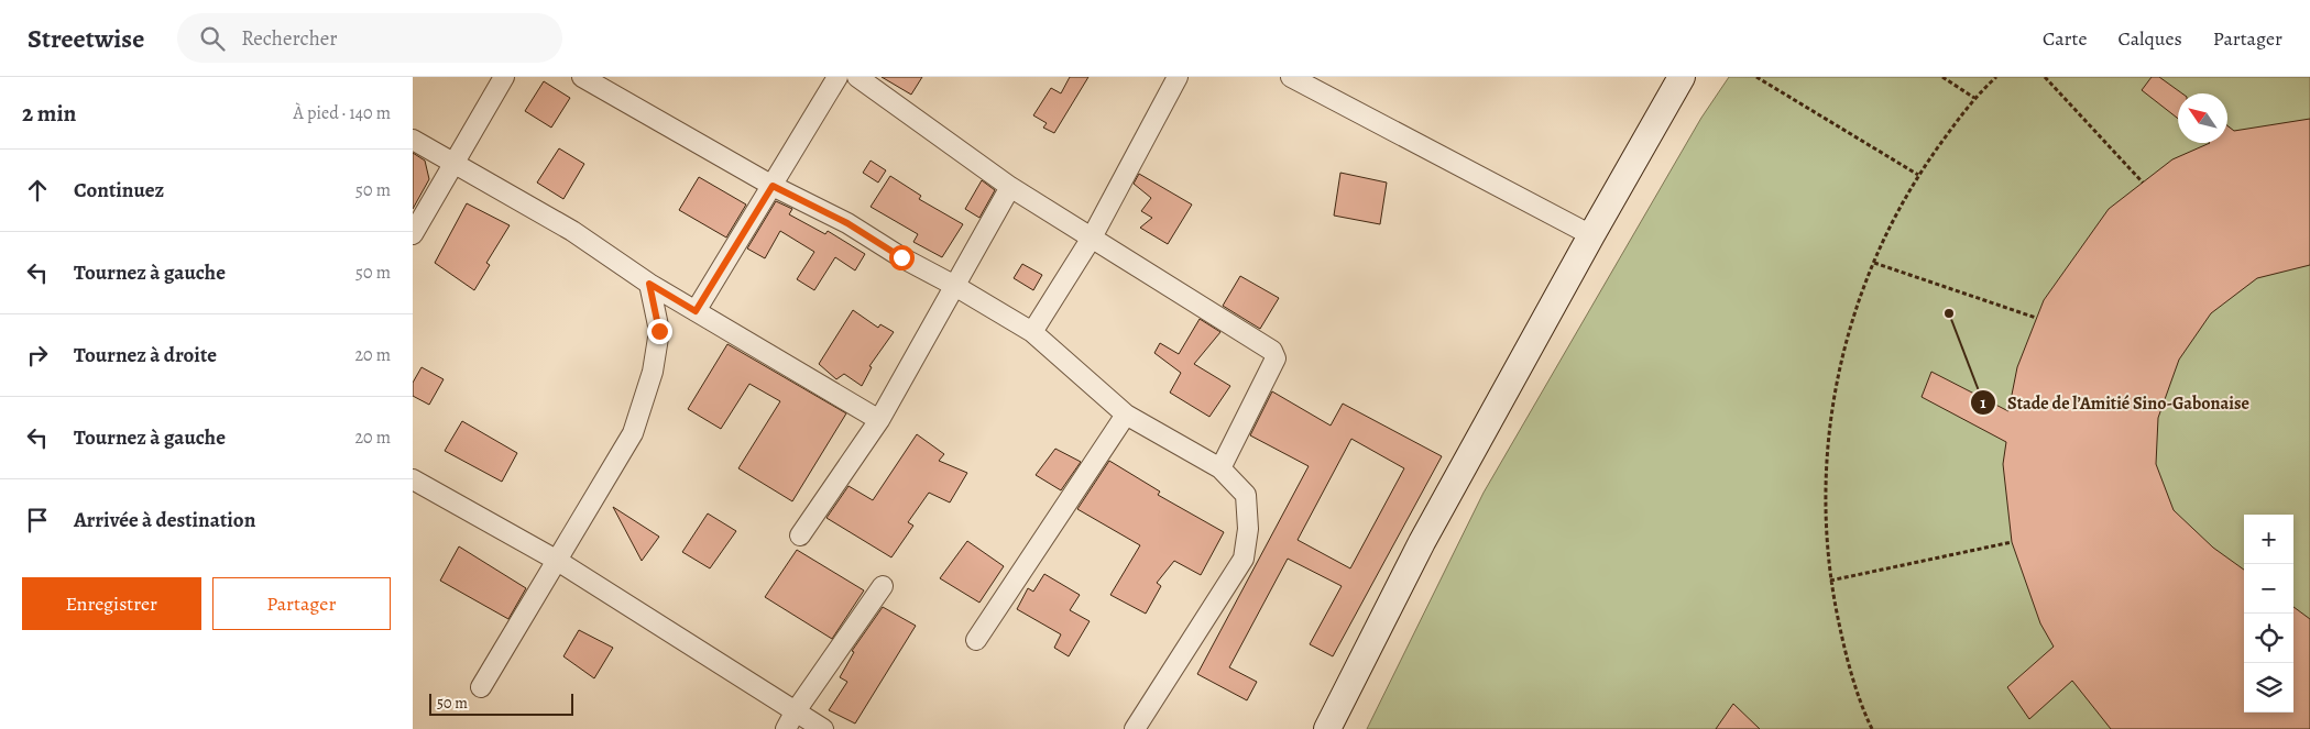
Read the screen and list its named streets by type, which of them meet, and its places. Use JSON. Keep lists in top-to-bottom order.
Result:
{
  "places": ["Stade de l’Amitié Sino-Gabonaise"],
  "scale_bar": "50 m",
  "north": "top left",
  "page": {
    "header": "Streetwise",
    "search": "Rechercher",
    "nav": ["Carte", "Calques", "Partager"],
    "heading": ["2 min", "À pied · 140 m"],
    "list": [
      ["Continuez", "50 m"],
      ["Tournez à gauche", "50 m"],
      ["Tournez à droite", "20 m"],
      ["Tournez à gauche", "20 m"],
      "Arrivée à destination"
    ],
    "map_buttons": ["+", "−"],
    "buttons": ["Enregistrer", "Partager"],
    "scale": "50 m"
  }
}
